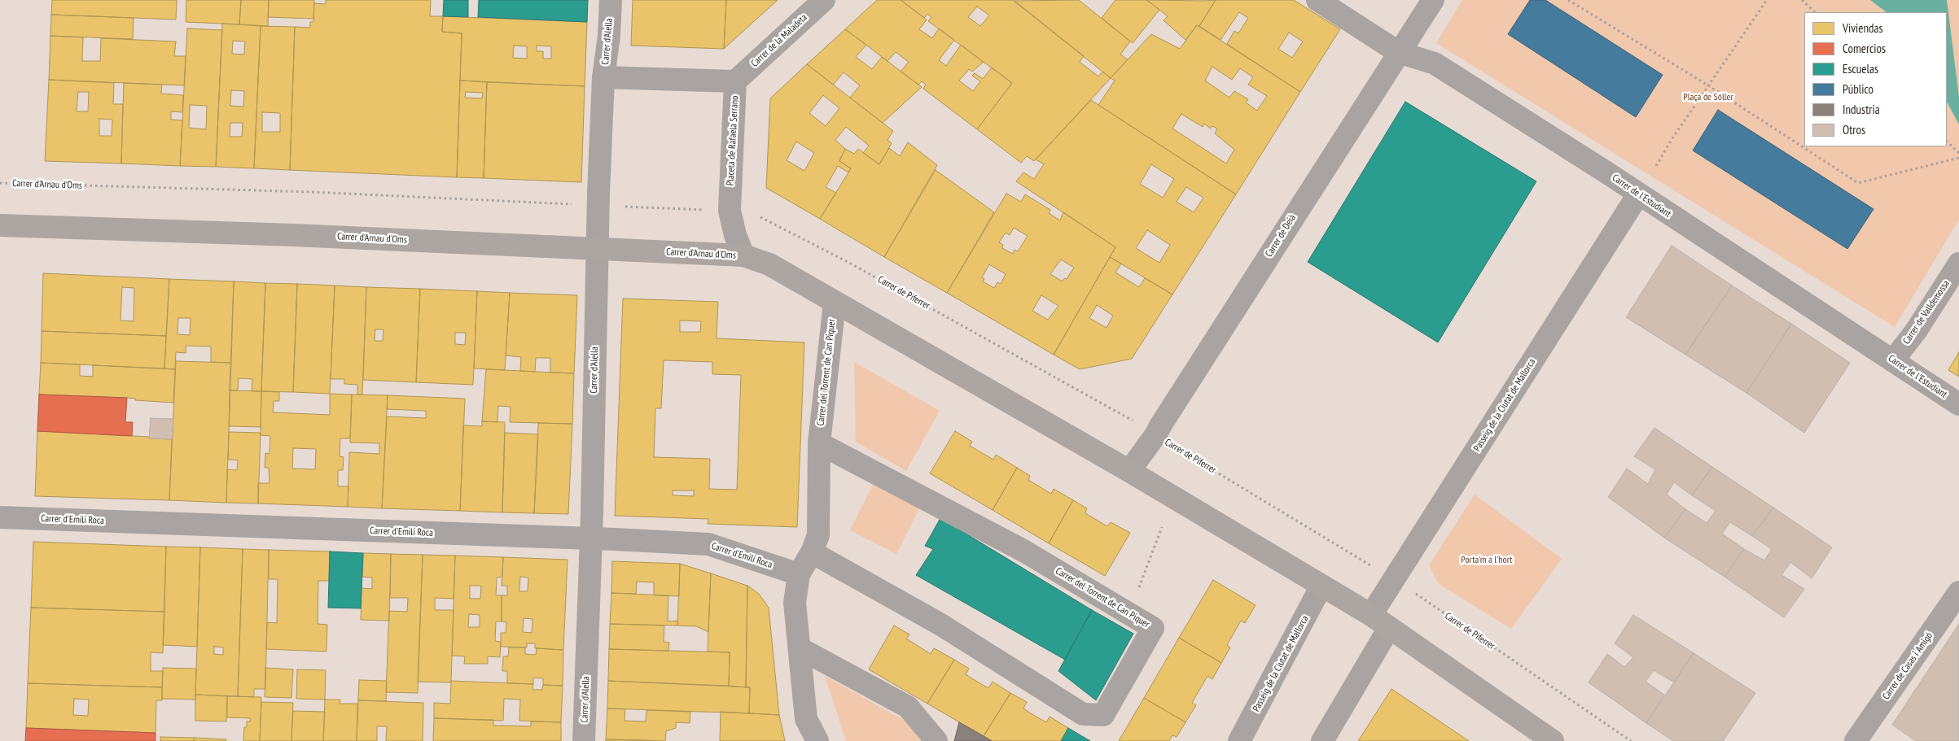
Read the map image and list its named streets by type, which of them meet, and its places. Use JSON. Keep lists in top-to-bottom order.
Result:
{
  "streets": {
    "main road": ["Carrer d'Arnau d'Oms"],
    "street": [
      "Carrer de la Maladeta",
      "Carrer d'Alella",
      "Placeta de Rafaela Serrano",
      "Carrer de l'Estudiant",
      "Carrer de Deià",
      "Carrer de Valldemossa",
      "Carrer del Torrent de Can Piquer",
      "Passeig de la Ciutat de Mallorca",
      "Carrer d'Emili Roca",
      "Carrer de Casas i Amigó"
    ],
    "path": ["Carrer de Piferrer"]
  },
  "crossings": [
    ["Carrer de la Maladeta", "Placeta de Rafaela Serrano"],
    ["Carrer d'Alella", "Placeta de Rafaela Serrano"],
    ["Carrer d'Alella", "Carrer d'Arnau d'Oms"],
    ["Carrer d'Alella", "Carrer d'Emili Roca"],
    ["Placeta de Rafaela Serrano", "Carrer d'Arnau d'Oms"],
    ["Placeta de Rafaela Serrano", "Carrer de Piferrer"],
    ["Carrer d'Arnau d'Oms", "Carrer de Piferrer"],
    ["Carrer de l'Estudiant", "Carrer de Deià"],
    ["Carrer de l'Estudiant", "Carrer de Valldemossa"],
    ["Carrer de l'Estudiant", "Passeig de la Ciutat de Mallorca"],
    ["Carrer de Deià", "Carrer de Piferrer"],
    ["Carrer de Piferrer", "Passeig de la Ciutat de Mallorca"],
    ["Carrer del Torrent de Can Piquer", "Carrer d'Emili Roca"]
  ],
  "parks": ["Plaça de Sóller", "Porta'm a l'hort"],
  "legend": [
    "Viviendas",
    "Comercios",
    "Escuelas",
    "Público",
    "Industria",
    "Otros"
  ]
}
